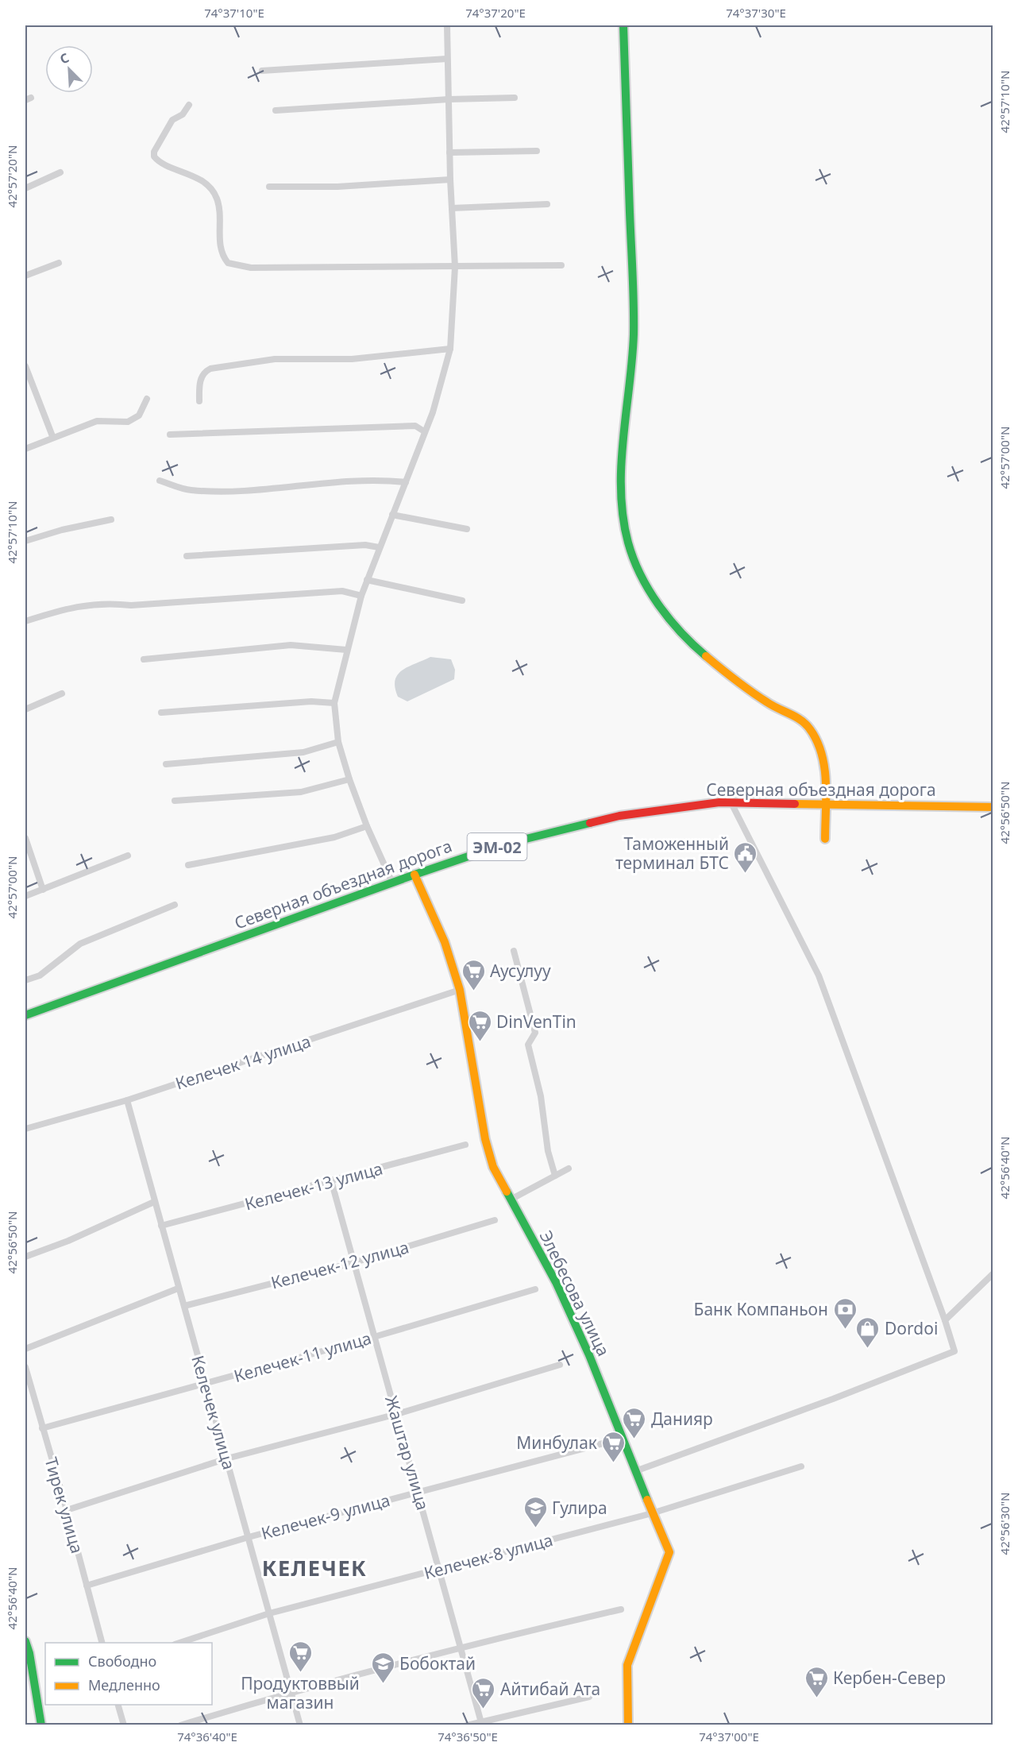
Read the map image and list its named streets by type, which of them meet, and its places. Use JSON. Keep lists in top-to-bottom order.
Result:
{
  "streets": {
    "main road": ["Северная объездная дорога", "ЭМ-02", "Элебесова улица"],
    "street": [
      "Келечек 14 улица",
      "Келечек-13 улица",
      "Келечек-12 улица",
      "Келечек-11 улица",
      "Келечек улица",
      "Жаштар улица",
      "Тирек улица",
      "Келечек-9 улица",
      "Келечек-8 улица"
    ]
  },
  "crossings": [
    ["Северная объездная дорога", "Элебесова улица"],
    ["Келечек 14 улица", "Элебесова улица"],
    ["Келечек 14 улица", "Келечек улица"],
    ["Келечек-13 улица", "Келечек улица"],
    ["Келечек-13 улица", "Жаштар улица"],
    ["Келечек-12 улица", "Келечек улица"],
    ["Келечек-12 улица", "Жаштар улица"],
    ["Элебесова улица", "Келечек-9 улица"],
    ["Элебесова улица", "Келечек-8 улица"],
    ["Келечек-11 улица", "Келечек улица"],
    ["Келечек-11 улица", "Жаштар улица"],
    ["Келечек-11 улица", "Тирек улица"],
    ["Келечек улица", "Келечек-9 улица"],
    ["Келечек улица", "Келечек-8 улица"],
    ["Жаштар улица", "Келечек-9 улица"],
    ["Жаштар улица", "Келечек-8 улица"],
    ["Тирек улица", "Келечек-9 улица"]
  ],
  "districts": ["КЕЛЕЧЕК"],
  "places": {
    "public building": ["Таможенный терминал БТС"],
    "supermarket": [
      "Аусулуу",
      "DinVenTin",
      "Данияр",
      "Минбулак",
      "Продуктоввый магазин",
      "Кербен-Север",
      "Айтибай Ата"
    ],
    "bank": ["Банк Компаньон"],
    "shop": ["Dordoi"],
    "school or university": ["Гулира", "Бобоктай"]
  },
  "legend": ["Свободно", "Медленно"],
  "north": "top left",
  "coordinates": [
    "74°37'10\"E",
    "74°37'20\"E",
    "74°37'30\"E",
    "42°57'10\"N",
    "42°57'20\"N",
    "42°57'00\"N",
    "42°56'50\"N",
    "42°56'40\"N",
    "42°56'30\"N",
    "74°36'40\"E",
    "74°36'50\"E",
    "74°37'00\"E"
  ]
}
